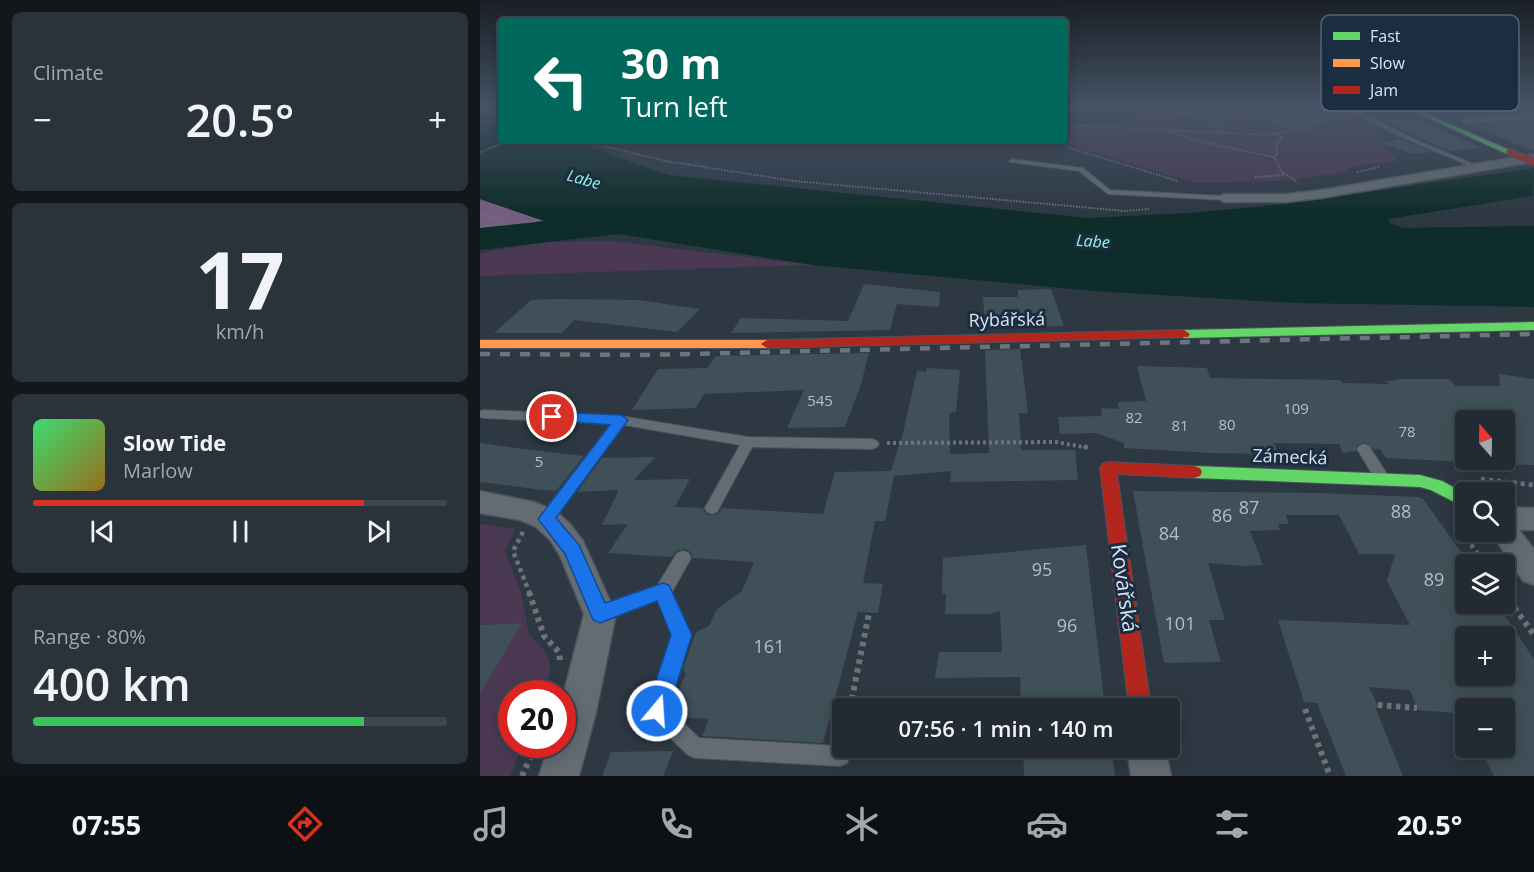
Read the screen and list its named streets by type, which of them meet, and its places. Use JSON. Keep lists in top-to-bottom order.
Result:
{
  "streets": {
    "street": ["Rybářská", "Zámecká", "Kovářská"]
  },
  "crossings": [
    ["Zámecká", "Kovářská"]
  ],
  "water": ["Labe"],
  "house_numbers": [
    "545",
    "109",
    "82",
    "80",
    "81",
    "78",
    "5",
    "87",
    "88",
    "86",
    "84",
    "95",
    "89",
    "101",
    "96",
    "161"
  ],
  "legend": ["Fast", "Slow", "Jam"],
  "north": "top",
  "page": {
    "tile": [
      "Climate",
      ["17", "km/h"],
      ["Range · 80%", "400 km"]
    ],
    "turn": ["30 m", "Turn left"],
    "heat": ["−", "20.5°", "+"],
    "map_buttons": ["+", "−"],
    "song": ["Slow Tide", "Marlow"],
    "limit": "20",
    "trip": "07:56 · 1 min · 140 m",
    "tabs": ["07:55", "20.5°"]
  }
}
